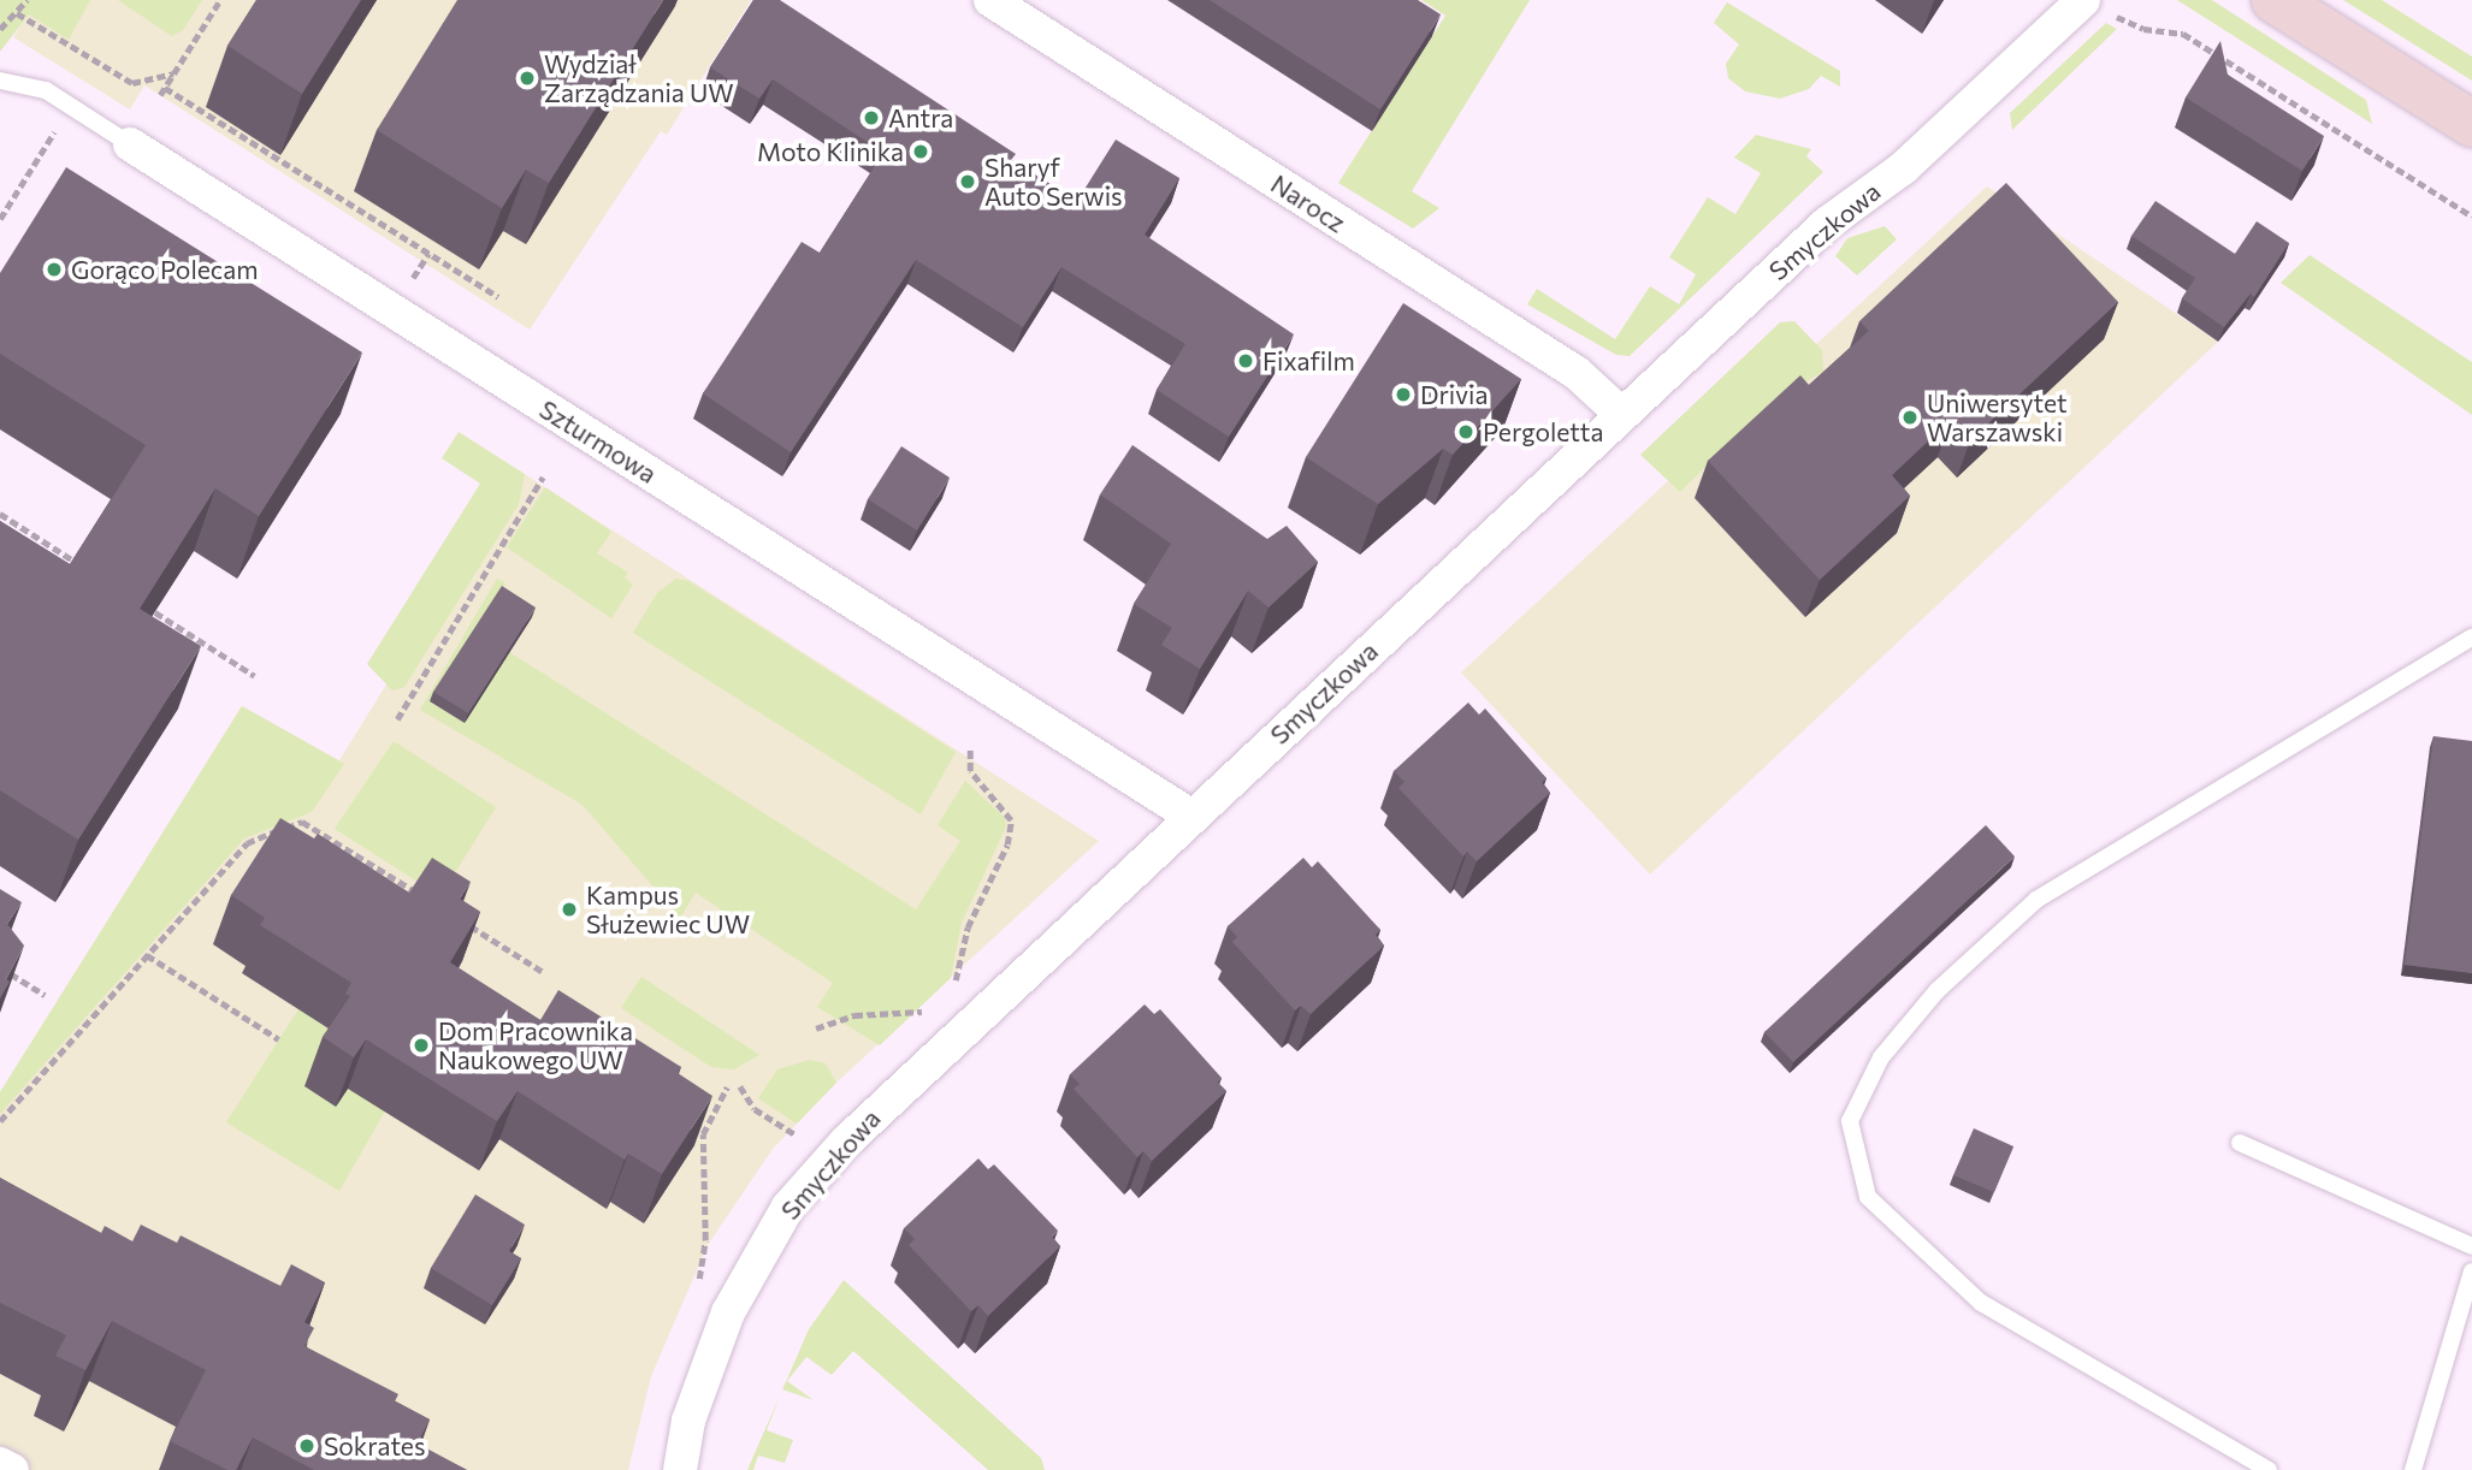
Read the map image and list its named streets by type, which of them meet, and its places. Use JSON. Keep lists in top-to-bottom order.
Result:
{
  "streets": {
    "street": ["Narocz", "Smyczkowa", "Szturmowa"]
  },
  "crossings": [
    ["Narocz", "Smyczkowa"],
    ["Smyczkowa", "Szturmowa"]
  ],
  "places": [
    "Wydział Zarządzania UW",
    "Antra",
    "Moto Klinika",
    "Sharyf Auto Serwis",
    "Gorąco Polecam",
    "Fixafilm",
    "Drivia",
    "Uniwersytet Warszawski",
    "Pergoletta",
    "Kampus Służewiec UW",
    "Dom Pracownika Naukowego UW",
    "Sokrates"
  ]
}
